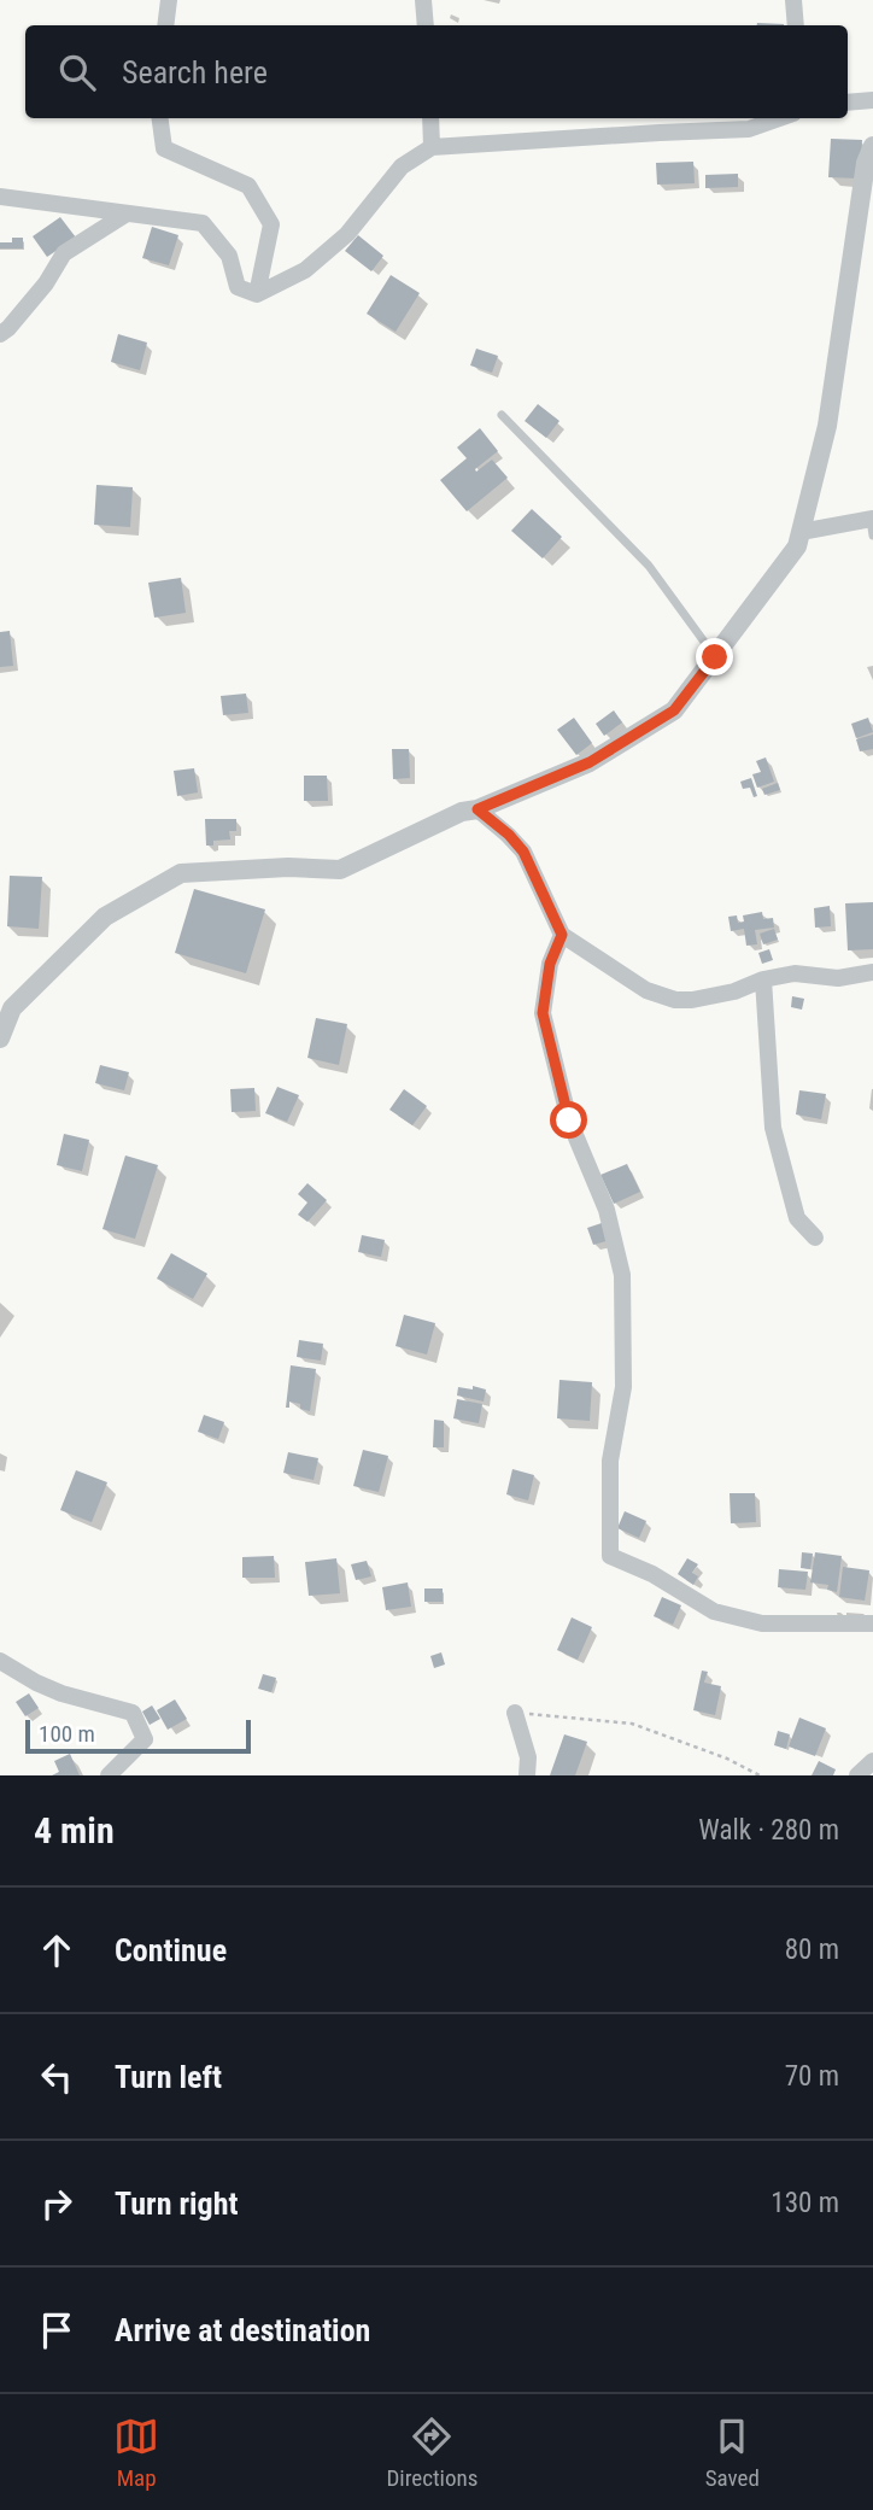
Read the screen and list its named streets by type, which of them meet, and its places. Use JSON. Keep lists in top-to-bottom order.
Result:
{
  "scale_bar": "100 m",
  "page": {
    "search": "Search here",
    "scale": "100 m",
    "heading": ["4 min", "Walk · 280 m"],
    "list": [
      ["Continue", "80 m"],
      ["Turn left", "70 m"],
      ["Turn right", "130 m"],
      "Arrive at destination"
    ],
    "nav": ["Map", "Directions", "Saved"]
  }
}
